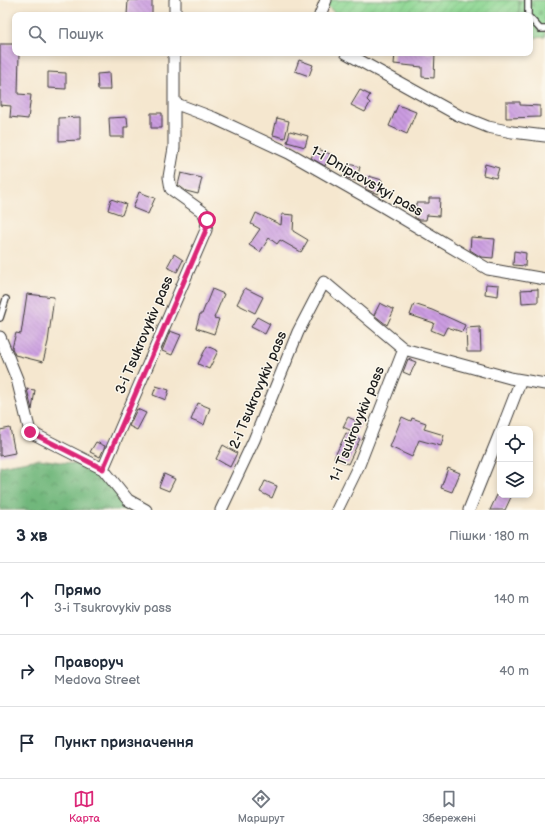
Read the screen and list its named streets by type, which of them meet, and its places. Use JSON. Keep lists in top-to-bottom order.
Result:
{
  "streets": {
    "street": [
      "1-i Dniprovs'kyi pass",
      "3-i Tsukrovykiv pass",
      "2-i Tsukrovykiv pass",
      "1-i Tsukrovykiv pass"
    ]
  },
  "crossings": [
    ["1-i Dniprovs'kyi pass", "3-i Tsukrovykiv pass"],
    ["2-i Tsukrovykiv pass", "1-i Tsukrovykiv pass"]
  ],
  "page": {
    "search": "Пошук",
    "heading": ["3 хв", "Пішки · 180 m"],
    "list": [
      ["Прямо", "3-i Tsukrovykiv pass", "140 m"],
      ["Праворуч", "Medova Street", "40 m"],
      "Пункт призначення"
    ],
    "nav": ["Карта", "Маршрут", "Збережені"]
  }
}
